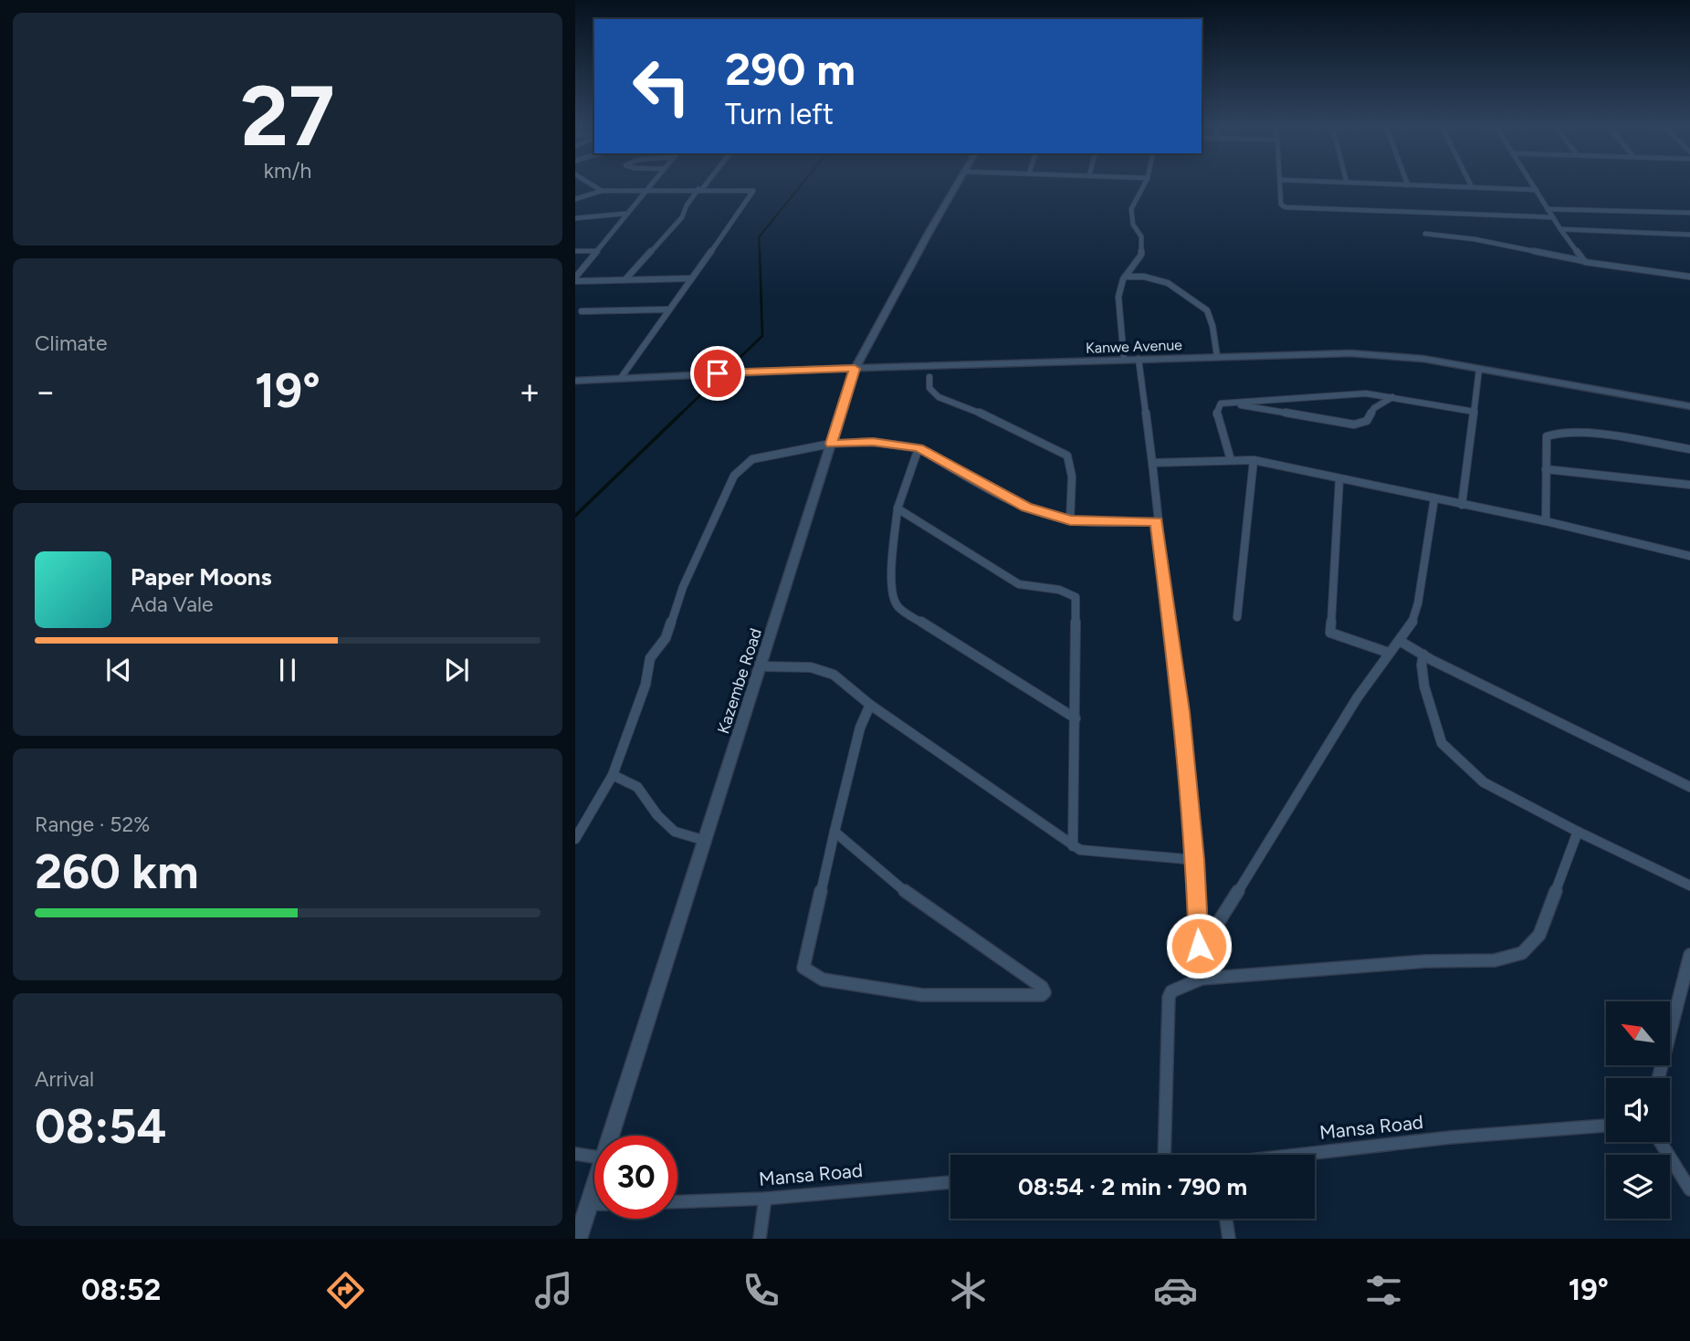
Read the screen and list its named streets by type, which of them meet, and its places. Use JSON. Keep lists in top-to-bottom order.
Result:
{
  "streets": {
    "main road": ["Kanwe Avenue", "Kazembe Road"],
    "street": ["Mansa Road"]
  },
  "crossings": [
    ["Kanwe Avenue", "Kazembe Road"]
  ],
  "north": "top left",
  "page": {
    "tile": [
      ["27", "km/h"],
      "Climate",
      ["Range · 52%", "260 km"],
      ["Arrival", "08:54"]
    ],
    "turn": ["290 m", "Turn left"],
    "heat": ["−", "19°", "+"],
    "song": ["Paper Moons", "Ada Vale"],
    "limit": "30",
    "trip": "08:54 · 2 min · 790 m",
    "tabs": ["08:52", "19°"]
  }
}
